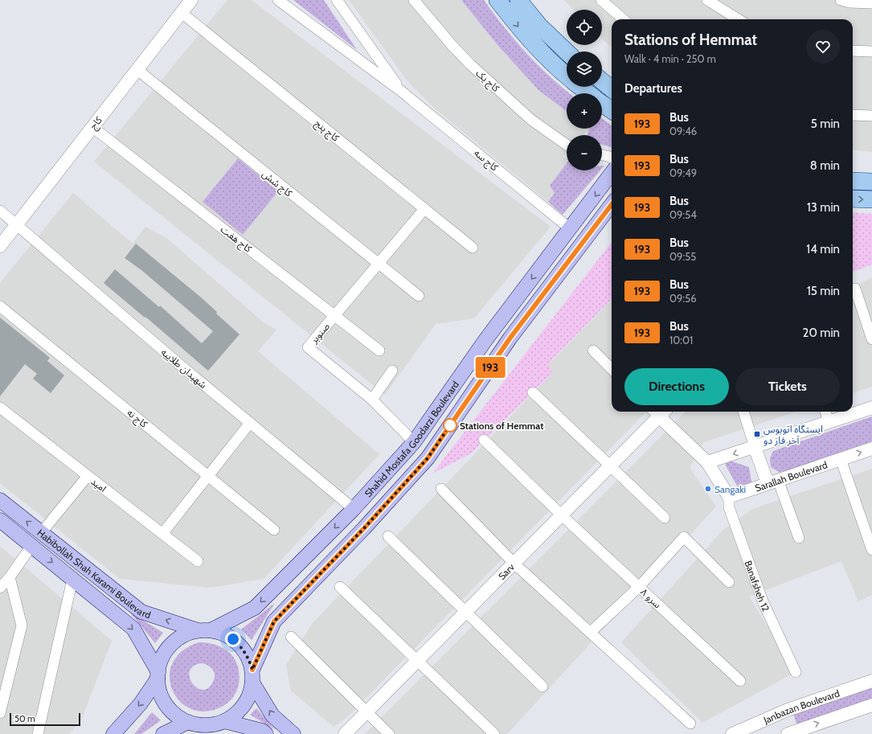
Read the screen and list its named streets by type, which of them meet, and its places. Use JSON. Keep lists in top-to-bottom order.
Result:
{
  "streets": {
    "main road": ["Shahid Mostafa Goodarzi Boulevard", "Habibollah Shah Karami Boulevard"],
    "street": [
      "کاج یک",
      "کاج",
      "کاج پنج",
      "کاج سه",
      "کاج شش",
      "کاج هفت",
      "صنوبر",
      "شهیدان طلاییه",
      "کاج نه",
      "Sarallah Boulevard",
      "امید",
      "Sarv",
      "Banafsheh 12",
      "سرو ۸",
      "Janbazan Boulevard"
    ]
  },
  "crossings": [
    ["کاج", "کاج پنج"],
    ["کاج", "کاج شش"],
    ["کاج", "کاج هفت"],
    ["کاج", "شهیدان طلاییه"],
    ["کاج پنج", "صنوبر"],
    ["کاج سه", "Shahid Mostafa Goodarzi Boulevard"],
    ["کاج شش", "صنوبر"],
    ["کاج هفت", "صنوبر"],
    ["صنوبر", "Shahid Mostafa Goodarzi Boulevard"],
    ["شهیدان طلاییه", "Shahid Mostafa Goodarzi Boulevard"],
    ["Shahid Mostafa Goodarzi Boulevard", "Habibollah Shah Karami Boulevard"],
    ["Sarallah Boulevard", "Banafsheh 12"],
    ["Sarv", "سرو ۸"]
  ],
  "places": {
    "other": ["Stations of Hemmat", "Sangaki"],
    "transit": ["ایستگاه اتوبوس آخر فاز دو"]
  },
  "lines": ["bus line 193"],
  "scale_bar": "50 m",
  "page": {
    "on_map": "193",
    "map_buttons": ["+", "−"],
    "heading": [
      ["Stations of Hemmat", "Walk · 4 min · 250 m"],
      "Departures"
    ],
    "list": [
      {
        "mark": "193",
        "name": "Bus",
        "note": "09:46",
        "value": "5 min"
      },
      {
        "mark": "193",
        "name": "Bus",
        "note": "09:49",
        "value": "8 min"
      },
      {
        "mark": "193",
        "name": "Bus",
        "note": "09:54",
        "value": "13 min"
      },
      {
        "mark": "193",
        "name": "Bus",
        "note": "09:55",
        "value": "14 min"
      },
      {
        "mark": "193",
        "name": "Bus",
        "note": "09:56",
        "value": "15 min"
      },
      {
        "mark": "193",
        "name": "Bus",
        "note": "10:01",
        "value": "20 min"
      }
    ],
    "buttons": ["Directions", "Tickets"],
    "scale": "50 m"
  }
}
